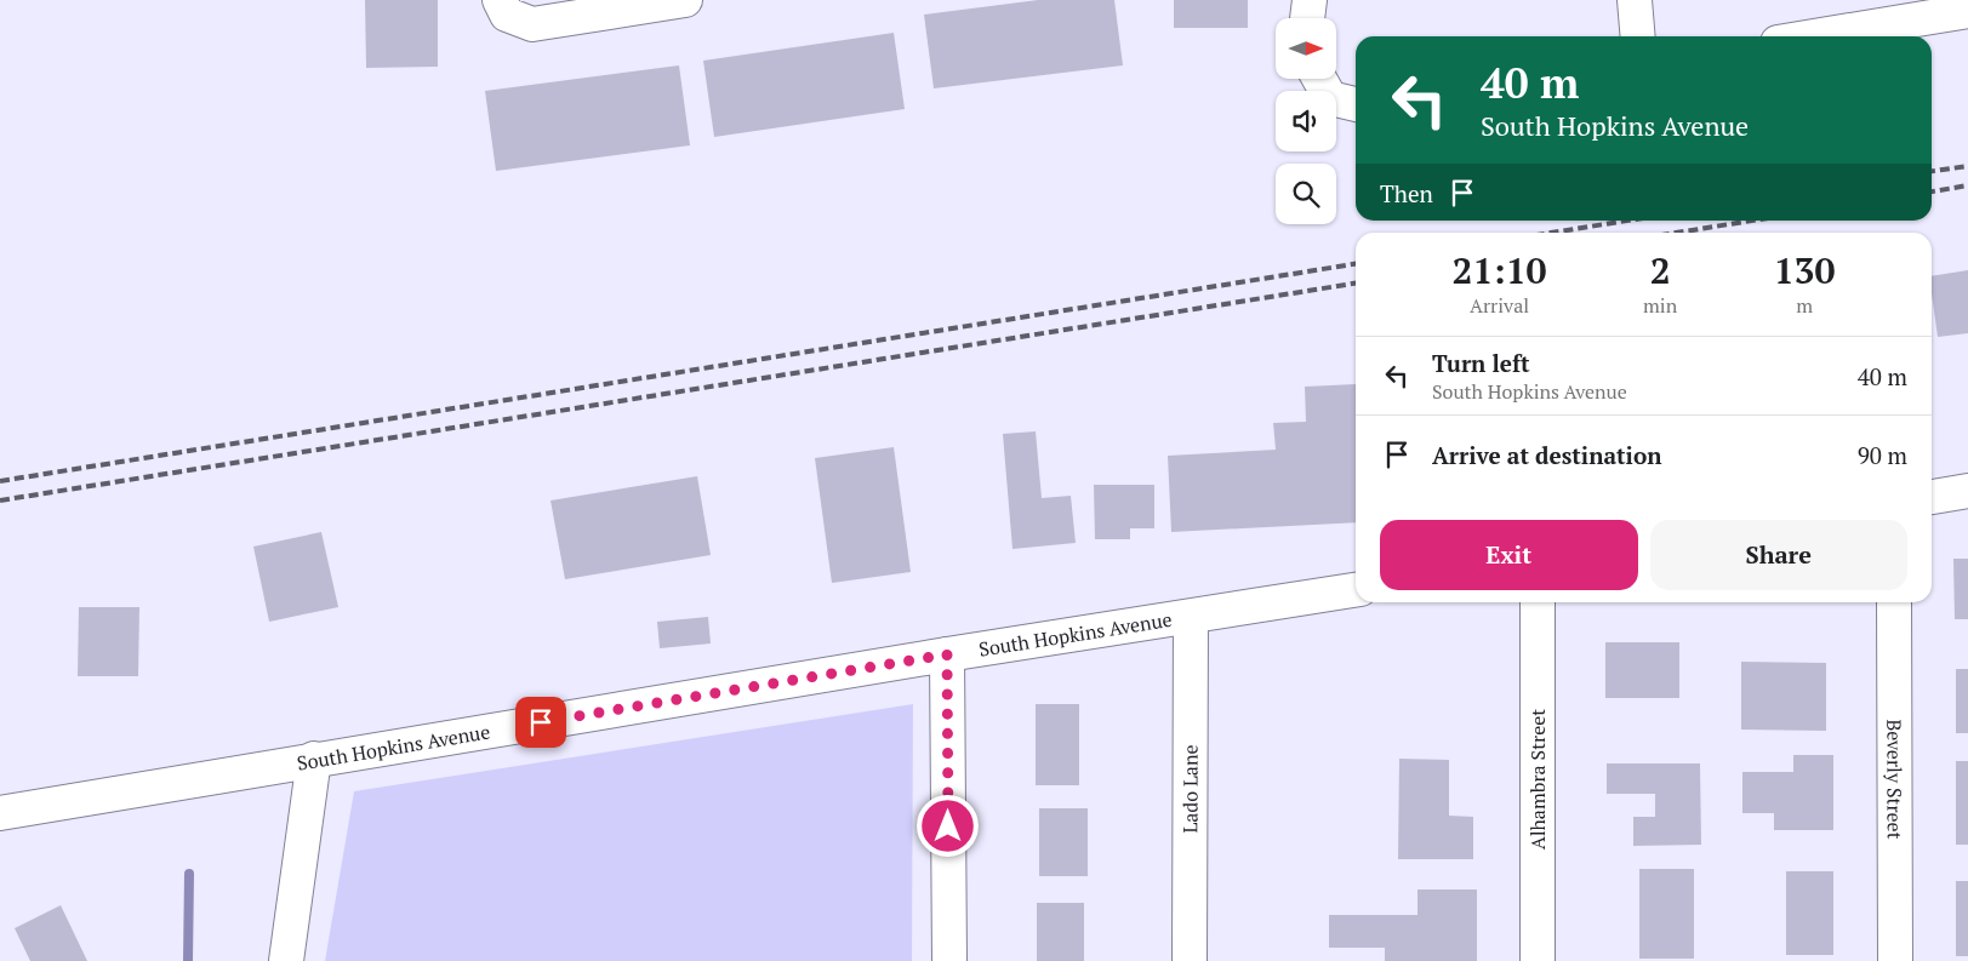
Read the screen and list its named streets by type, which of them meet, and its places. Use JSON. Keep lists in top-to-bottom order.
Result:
{
  "streets": {
    "street": [
      "South Hopkins Avenue",
      "Alhambra Street",
      "Beverly Street",
      "Lado Lane"
    ]
  },
  "crossings": [
    ["South Hopkins Avenue", "Lado Lane"]
  ],
  "north": "right",
  "page": {
    "turn": ["40 m", "South Hopkins Avenue"],
    "then": "Then",
    "eta": [
      "21:10",
      "Arrival",
      "2",
      "min",
      "130",
      "m"
    ],
    "list": [
      {
        "name": "Turn left",
        "note": "South Hopkins Avenue",
        "value": "40 m"
      },
      {
        "name": "Arrive at destination",
        "value": "90 m"
      }
    ],
    "buttons": ["Exit", "Share"]
  }
}
